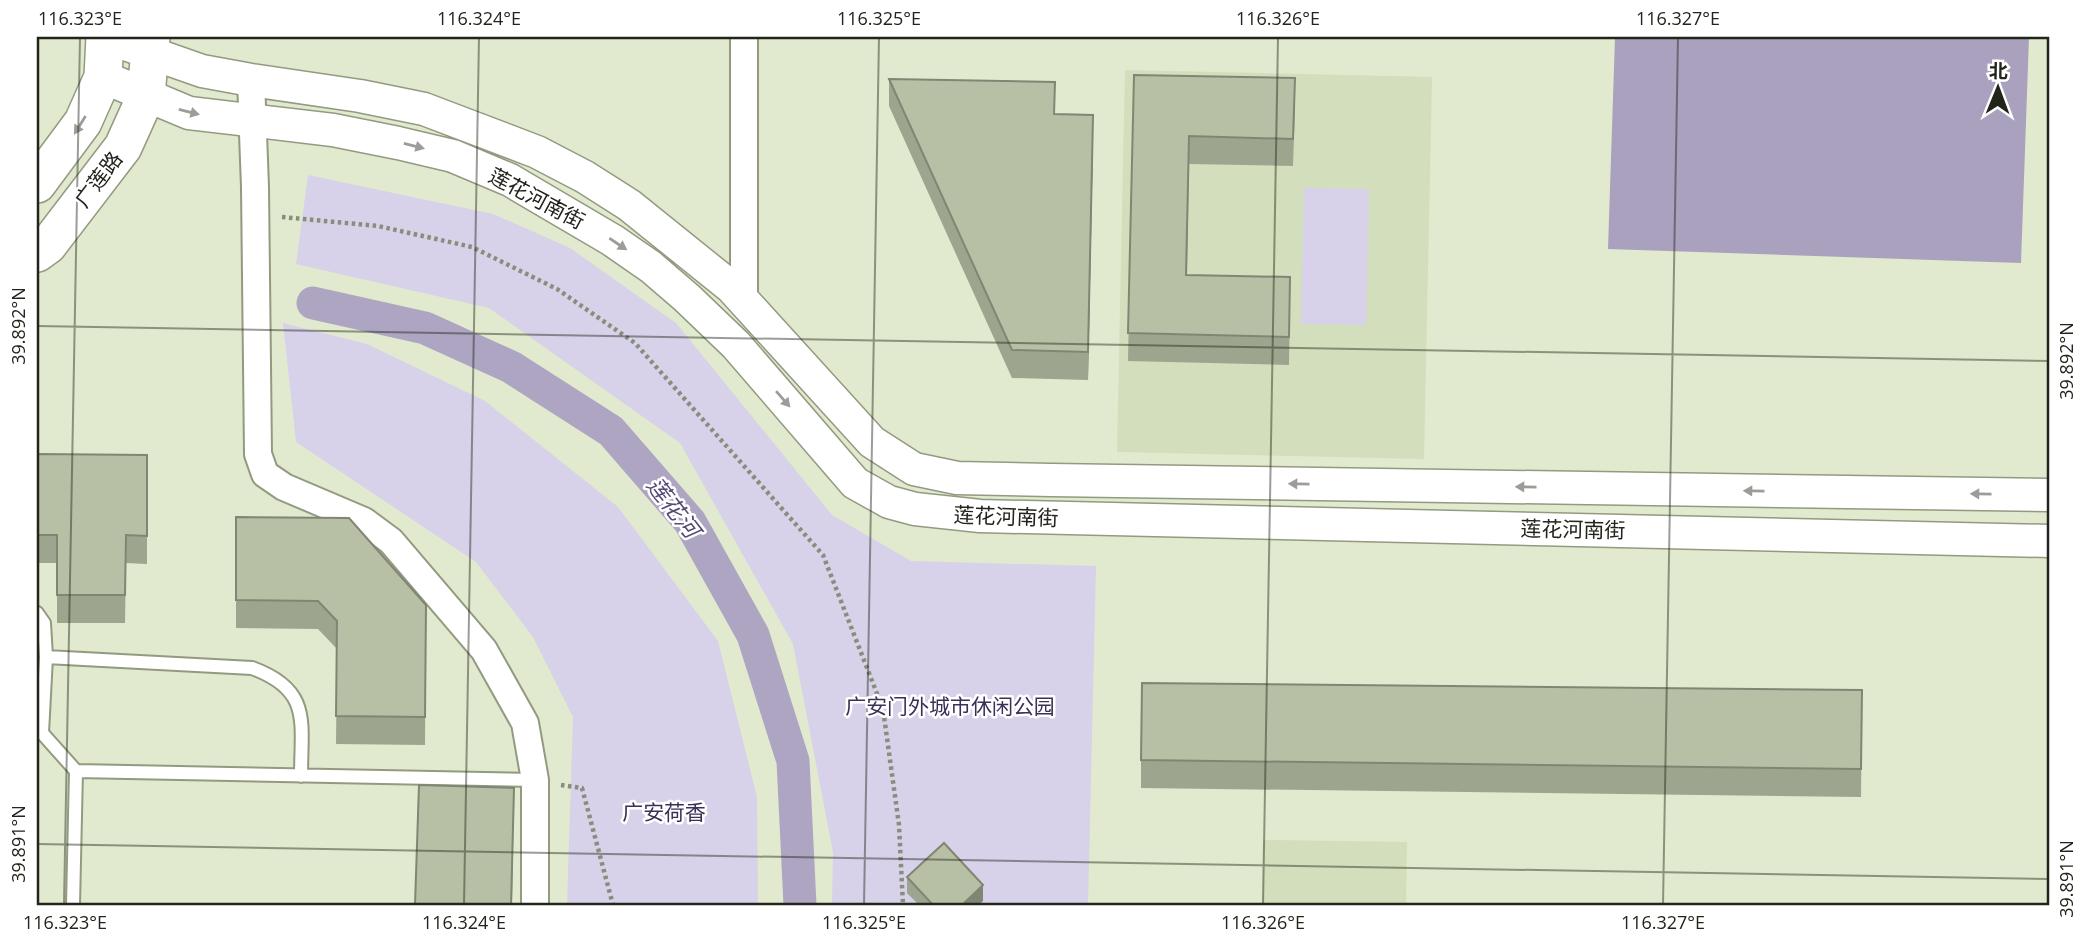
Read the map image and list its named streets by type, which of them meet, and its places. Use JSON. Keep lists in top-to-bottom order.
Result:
{
  "streets": {
    "main road": ["广莲路"],
    "street": ["莲花河南街"]
  },
  "crossings": [
    ["广莲路", "莲花河南街"]
  ],
  "water": ["莲花河"],
  "parks": ["广安门外城市休闲公园", "广安荷香"],
  "north": "top",
  "coordinates": [
    "116.323°E",
    "116.324°E",
    "116.325°E",
    "116.326°E",
    "116.327°E",
    "39.892°N",
    "39.891°N"
  ]
}
